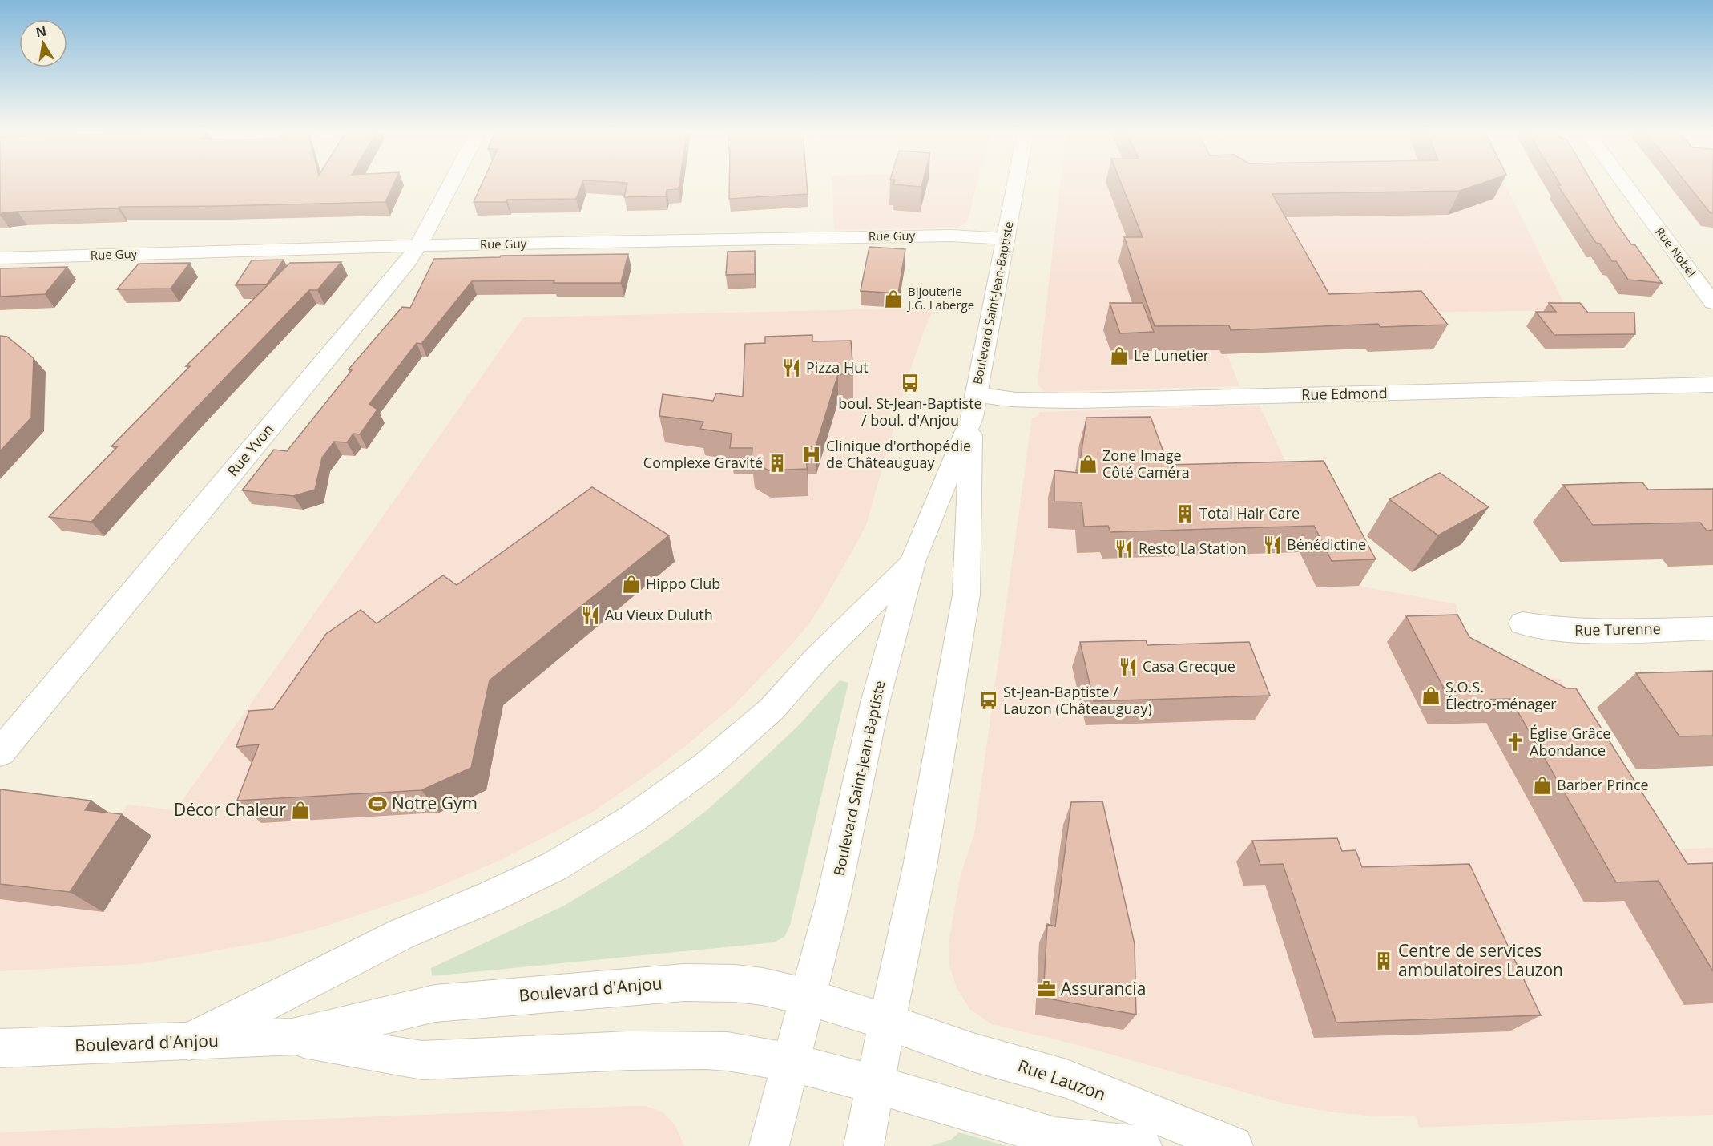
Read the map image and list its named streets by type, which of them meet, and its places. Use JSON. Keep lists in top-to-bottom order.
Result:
{
  "streets": {
    "main road": [
      "Rue Guy",
      "Rue Nobel",
      "Boulevard Saint-Jean-Baptiste",
      "Rue Edmond",
      "Rue Yvon",
      "Rue Turenne",
      "Boulevard d'Anjou",
      "Rue Lauzon"
    ]
  },
  "crossings": [
    ["Rue Guy", "Boulevard Saint-Jean-Baptiste"],
    ["Rue Guy", "Rue Yvon"],
    ["Boulevard Saint-Jean-Baptiste", "Rue Edmond"],
    ["Boulevard Saint-Jean-Baptiste", "Boulevard d'Anjou"],
    ["Boulevard Saint-Jean-Baptiste", "Rue Lauzon"],
    ["Boulevard d'Anjou", "Rue Lauzon"]
  ],
  "places": {
    "shop": [
      "Bijouterie J.G. Laberge",
      "Le Lunetier",
      "Zone Image Côté Caméra",
      "Hippo Club",
      "S.O.S. Électro-ménager",
      "Barber Prince",
      "Décor Chaleur"
    ],
    "restaurant": [
      "Pizza Hut",
      "Bénédictine",
      "Resto La Station",
      "Au Vieux Duluth",
      "Casa Grecque"
    ],
    "bus stop": ["boul. St-Jean-Baptiste / boul. d'Anjou", "St-Jean-Baptiste / Lauzon (Châteauguay)"],
    "hospital": ["Clinique d'orthopédie de Châteauguay"],
    "building": ["Complexe Gravité", "Total Hair Care", "Centre de services ambulatoires Lauzon"],
    "church": ["Église Grâce Abondance"],
    "sports": ["Notre Gym"],
    "office": ["Assurancia"]
  },
  "north": "top"
}
